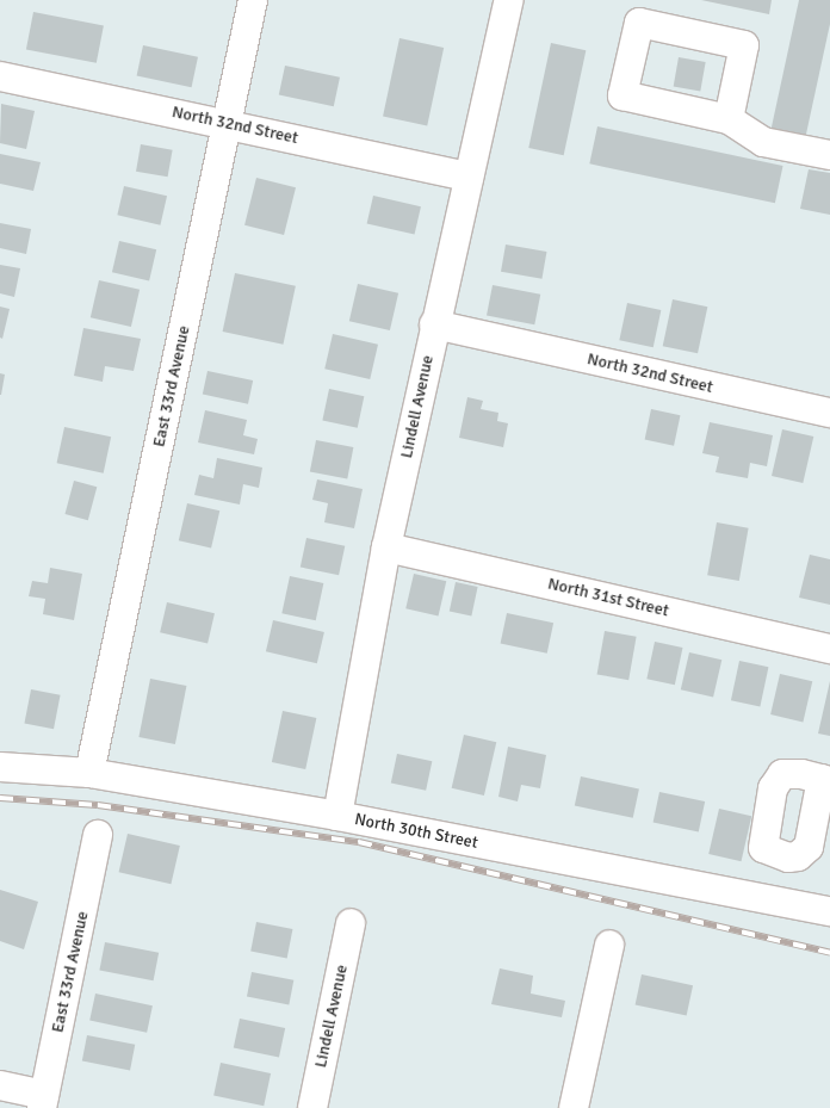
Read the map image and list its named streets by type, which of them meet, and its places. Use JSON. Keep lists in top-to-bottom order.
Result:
{
  "streets": {
    "street": [
      "North 32nd Street",
      "East 33rd Avenue",
      "Lindell Avenue",
      "North 31st Street",
      "North 30th Street"
    ]
  },
  "crossings": [
    ["North 32nd Street", "East 33rd Avenue"],
    ["North 32nd Street", "Lindell Avenue"],
    ["East 33rd Avenue", "North 30th Street"],
    ["Lindell Avenue", "North 31st Street"],
    ["Lindell Avenue", "North 30th Street"]
  ]
}
